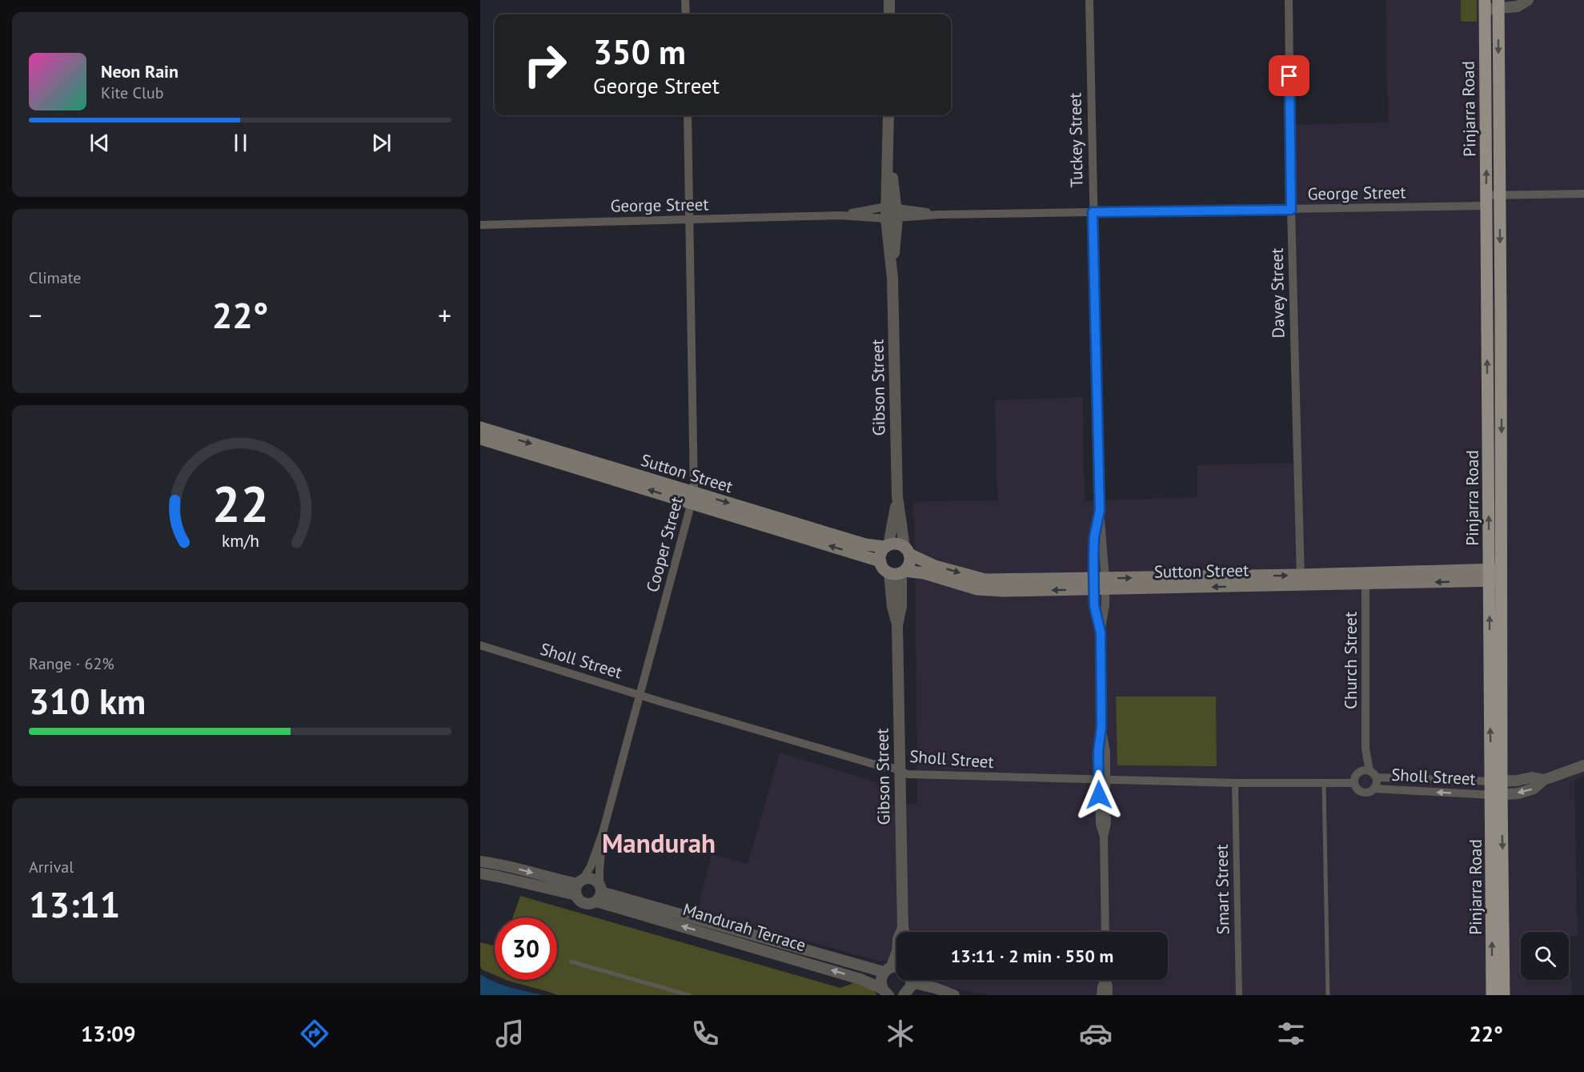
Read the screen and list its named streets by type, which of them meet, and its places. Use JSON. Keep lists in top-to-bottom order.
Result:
{
  "streets": {
    "main road": ["Pinjarra Road", "Sutton Street"],
    "street": [
      "Tuckey Street",
      "George Street",
      "Davey Street",
      "Gibson Street",
      "Cooper Street",
      "Sholl Street",
      "Church Street",
      "Smart Street",
      "Mandurah Terrace"
    ]
  },
  "crossings": [
    ["Pinjarra Road", "George Street"],
    ["Pinjarra Road", "Sutton Street"],
    ["Pinjarra Road", "Sholl Street"],
    ["Tuckey Street", "George Street"],
    ["Tuckey Street", "Sutton Street"],
    ["Tuckey Street", "Sholl Street"],
    ["George Street", "Davey Street"],
    ["George Street", "Gibson Street"],
    ["George Street", "Cooper Street"],
    ["Davey Street", "Sutton Street"],
    ["Gibson Street", "Sutton Street"],
    ["Gibson Street", "Sholl Street"],
    ["Gibson Street", "Mandurah Terrace"],
    ["Sutton Street", "Cooper Street"],
    ["Sutton Street", "Church Street"],
    ["Cooper Street", "Sholl Street"],
    ["Cooper Street", "Mandurah Terrace"],
    ["Sholl Street", "Church Street"],
    ["Sholl Street", "Smart Street"]
  ],
  "districts": ["Mandurah"],
  "page": {
    "turn": ["350 m", "George Street"],
    "song": ["Neon Rain", "Kite Club"],
    "tile": [
      "Climate",
      ["Range · 62%", "310 km"],
      ["Arrival", "13:11"]
    ],
    "heat": ["−", "22°", "+"],
    "limit": "30",
    "trip": "13:11 · 2 min · 550 m",
    "tabs": ["13:09", "22°"],
    "gauge": ["22", "km/h"]
  }
}
